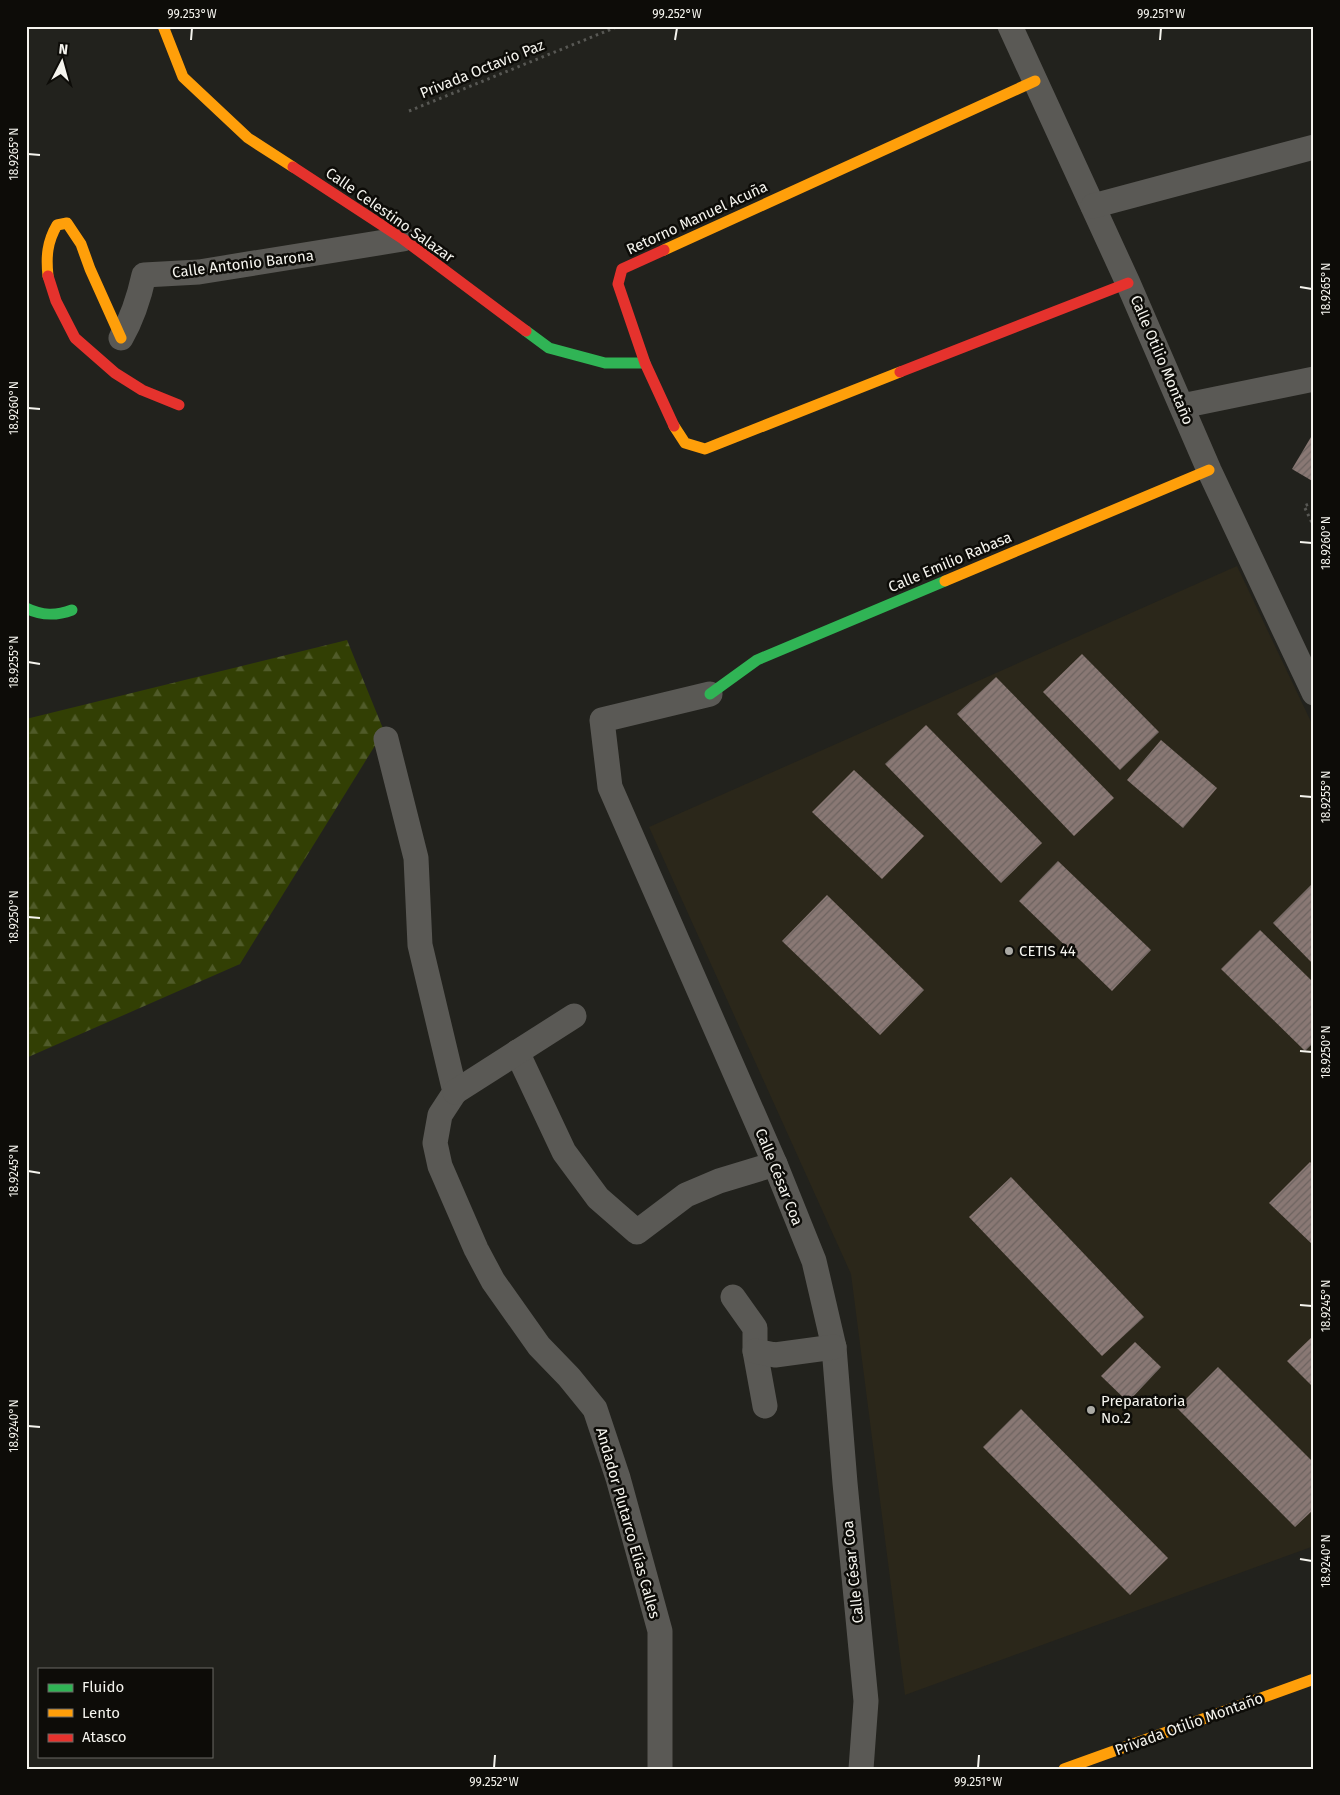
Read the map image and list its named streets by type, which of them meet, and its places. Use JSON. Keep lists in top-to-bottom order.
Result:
{
  "streets": {
    "street": [
      "Calle Celestino Salazar",
      "Retorno Manuel Acuña",
      "Calle Antonio Barona",
      "Calle Otilio Montaño",
      "Calle Emilio Rabasa",
      "Calle César Coa",
      "Andador Plutarco Elías Calles",
      "Privada Otilio Montaño"
    ],
    "path": ["Privada Octavio Paz"]
  },
  "crossings": [
    ["Calle Celestino Salazar", "Retorno Manuel Acuña"],
    ["Calle Celestino Salazar", "Calle Antonio Barona"],
    ["Retorno Manuel Acuña", "Calle Otilio Montaño"],
    ["Calle Otilio Montaño", "Calle Emilio Rabasa"],
    ["Calle Emilio Rabasa", "Calle César Coa"]
  ],
  "places": ["CETIS 44", "Preparatoria No.2"],
  "legend": ["Fluido", "Lento", "Atasco"],
  "north": "top",
  "coordinates": [
    "99.253°W",
    "99.252°W",
    "99.251°W",
    "18.9265°N",
    "18.9260°N",
    "18.9255°N",
    "18.9250°N",
    "18.9245°N",
    "18.9240°N"
  ]
}
